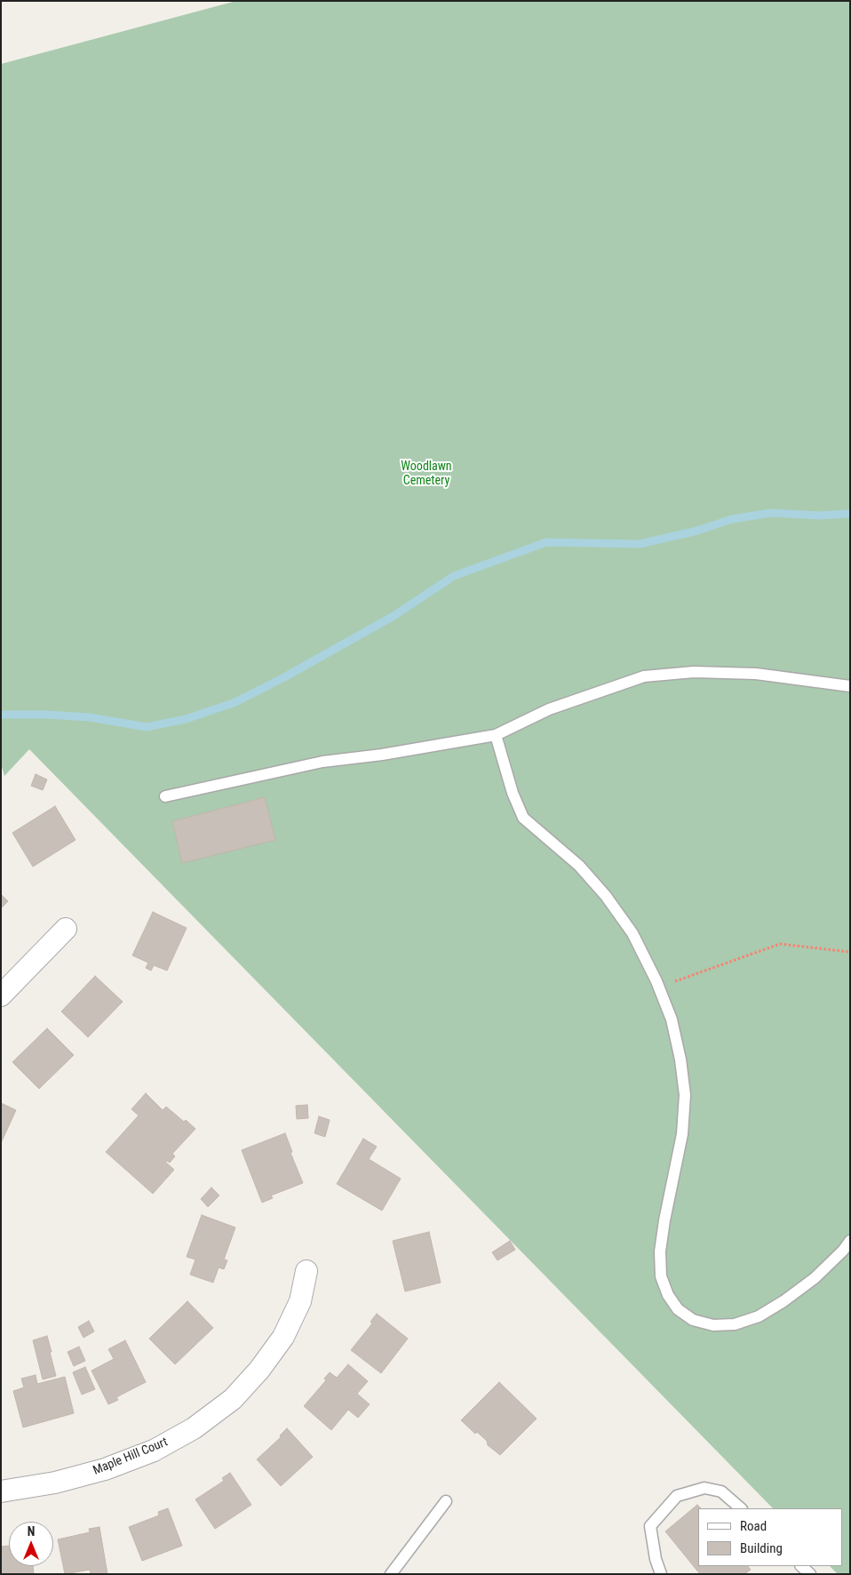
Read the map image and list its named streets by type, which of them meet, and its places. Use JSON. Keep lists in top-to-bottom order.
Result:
{
  "streets": {
    "street": ["Maple Hill Court"]
  },
  "parks": ["Woodlawn Cemetery"],
  "legend": ["Road", "Building"],
  "north": "top"
}
